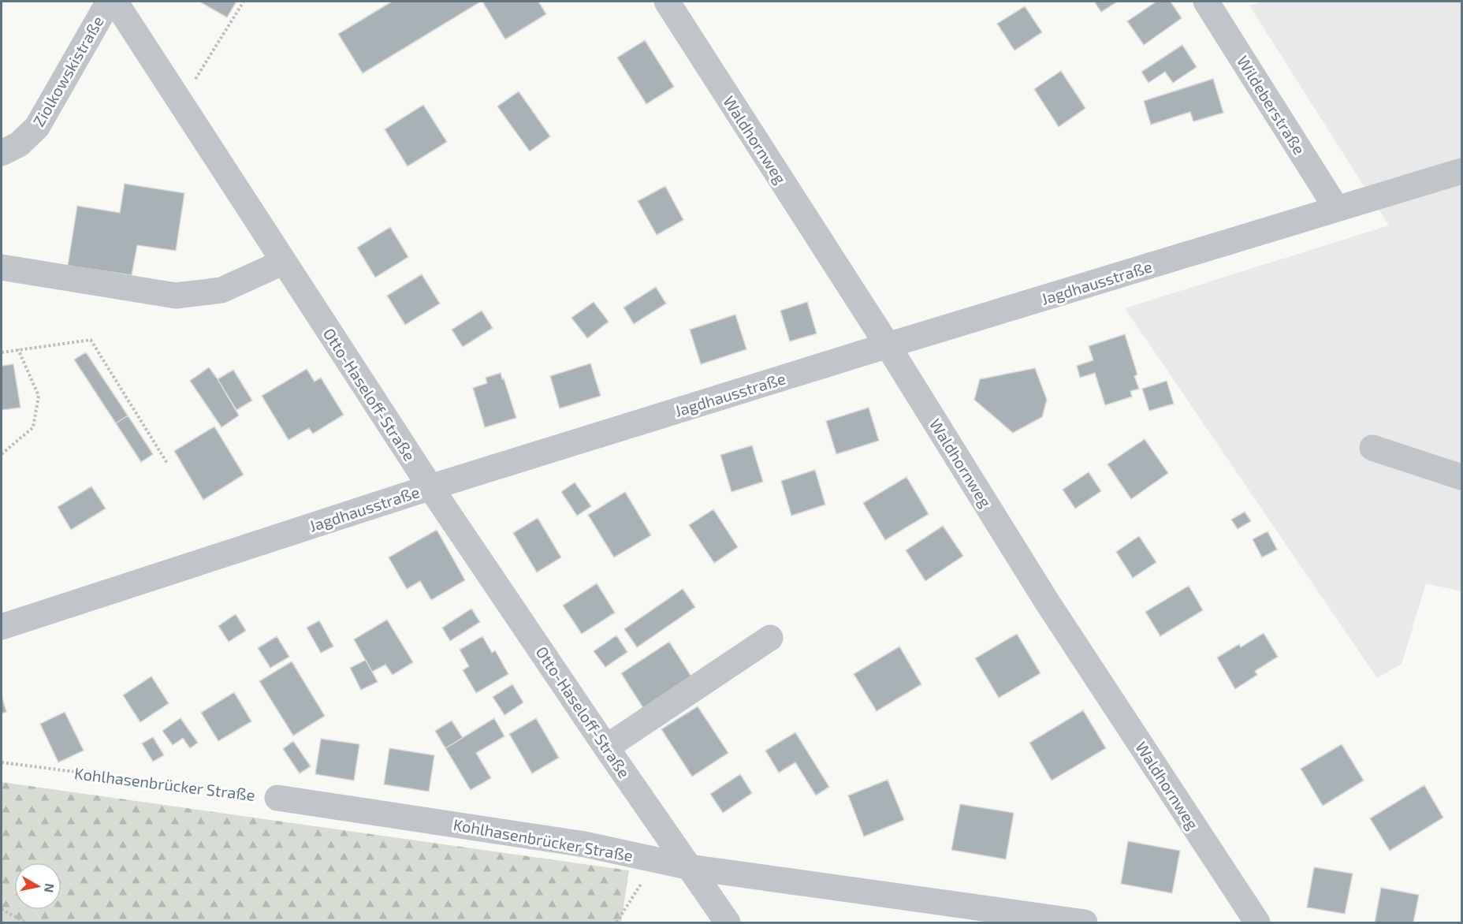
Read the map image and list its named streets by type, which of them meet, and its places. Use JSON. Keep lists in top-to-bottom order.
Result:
{
  "streets": {
    "street": [
      "Ziolkowskistraße",
      "Wildeberstraße",
      "Waldhornweg",
      "Jagdhausstraße",
      "Otto-Haseloff-Straße",
      "Kohlhasenbrücker Straße"
    ]
  },
  "crossings": [
    ["Wildeberstraße", "Jagdhausstraße"],
    ["Waldhornweg", "Jagdhausstraße"],
    ["Jagdhausstraße", "Otto-Haseloff-Straße"],
    ["Otto-Haseloff-Straße", "Kohlhasenbrücker Straße"]
  ],
  "north": "right"
}
